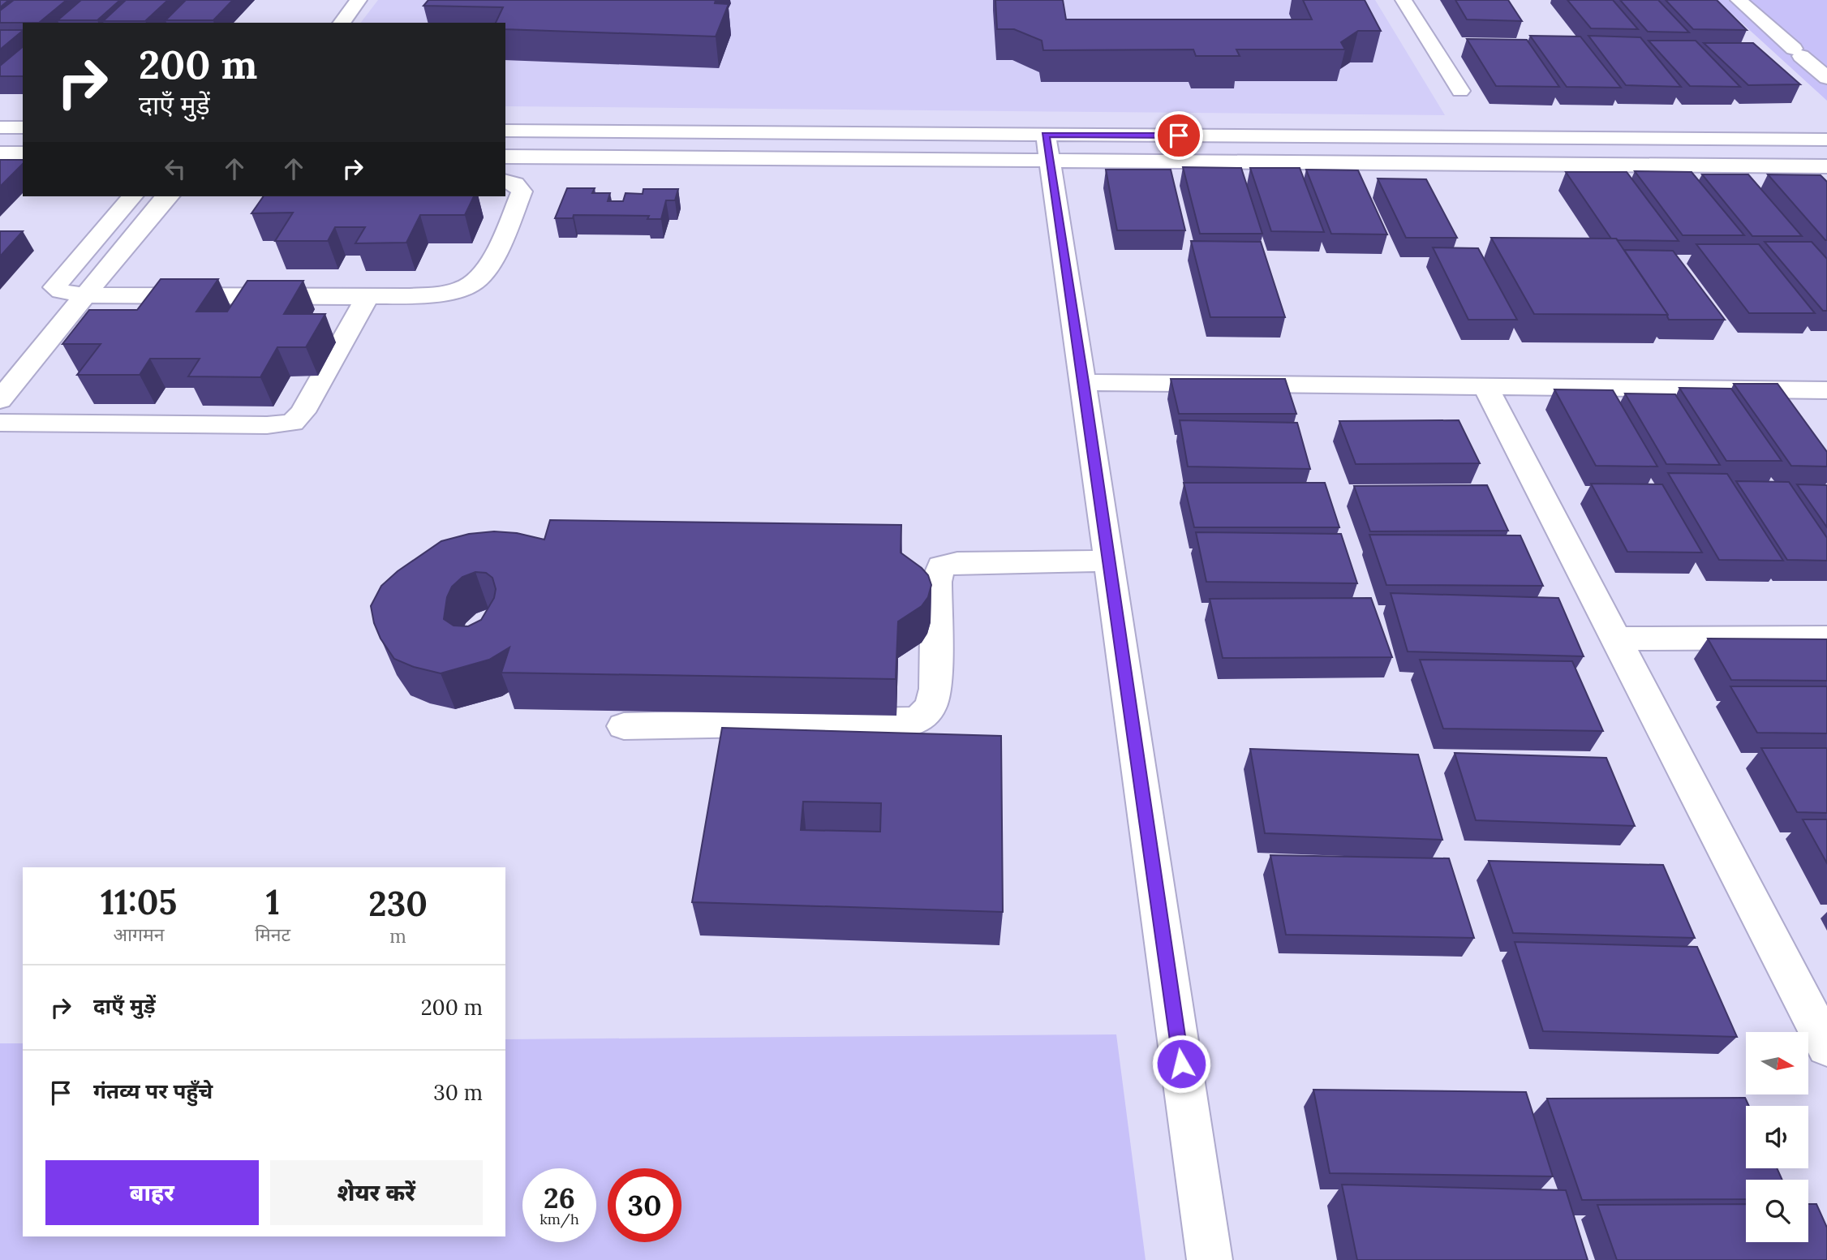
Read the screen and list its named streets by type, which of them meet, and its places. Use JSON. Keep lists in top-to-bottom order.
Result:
{
  "north": "right",
  "page": {
    "turn": ["200 m", "दाएँ मुड़ें"],
    "eta": [
      "11:05",
      "आगमन",
      "1",
      "मिनट",
      "230",
      "m"
    ],
    "list": [
      {
        "name": "दाएँ मुड़ें",
        "value": "200 m"
      },
      {
        "name": "गंतव्य पर पहुँचे",
        "value": "30 m"
      }
    ],
    "buttons": ["बाहर", "शेयर करें"],
    "speed": "26 km/h",
    "limit": "30"
  }
}
